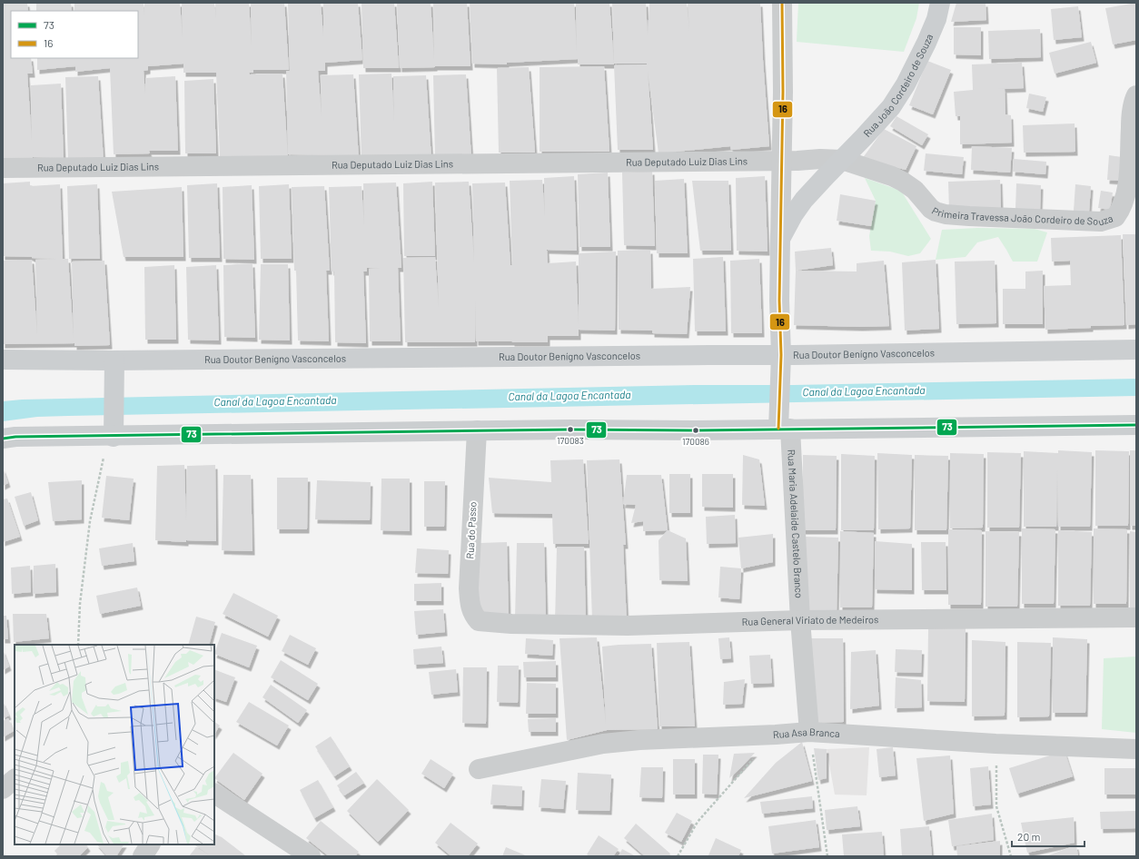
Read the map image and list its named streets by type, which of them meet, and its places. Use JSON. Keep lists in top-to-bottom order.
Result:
{
  "streets": {
    "main road": ["Rua João Cordeiro de Souza", "Rua Doutor Benígno Vasconcelos"],
    "street": [
      "Rua Deputado Luiz Dias Lins",
      "Primeira Travessa João Cordeiro de Souza",
      "Rua Maria Adelaide Castelo Branco",
      "Rua do Passo",
      "Rua General Viriato de Medeiros",
      "Rua Asa Branca"
    ]
  },
  "crossings": [
    ["Rua João Cordeiro de Souza", "Primeira Travessa João Cordeiro de Souza"],
    ["Rua João Cordeiro de Souza", "Rua Doutor Benígno Vasconcelos"],
    ["Rua João Cordeiro de Souza", "Rua Maria Adelaide Castelo Branco"],
    ["Rua Maria Adelaide Castelo Branco", "Rua General Viriato de Medeiros"],
    ["Rua Maria Adelaide Castelo Branco", "Rua Asa Branca"],
    ["Rua do Passo", "Rua General Viriato de Medeiros"]
  ],
  "water": ["Canal da Lagoa Encantada"],
  "places": ["170083", "170086"],
  "lines": ["transit line 16", "transit line 73"],
  "legend": ["73", "16"],
  "scale_bar": "20 m"
}
